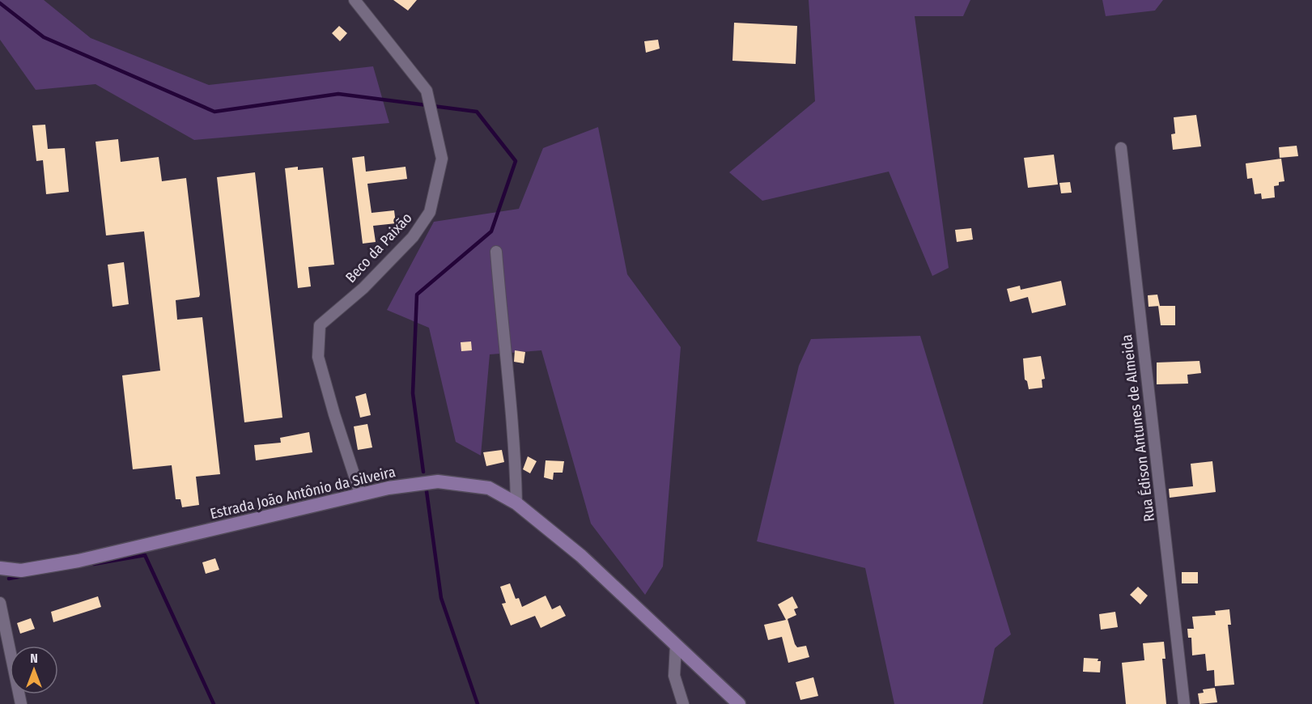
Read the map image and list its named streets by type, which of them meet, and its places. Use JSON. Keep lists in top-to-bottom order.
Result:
{
  "streets": {
    "main road": ["Estrada João Antônio da Silveira"],
    "street": ["Beco da Paixão", "Rua Édison Antunes de Almeida"]
  },
  "crossings": [
    ["Beco da Paixão", "Estrada João Antônio da Silveira"]
  ],
  "north": "top"
}
